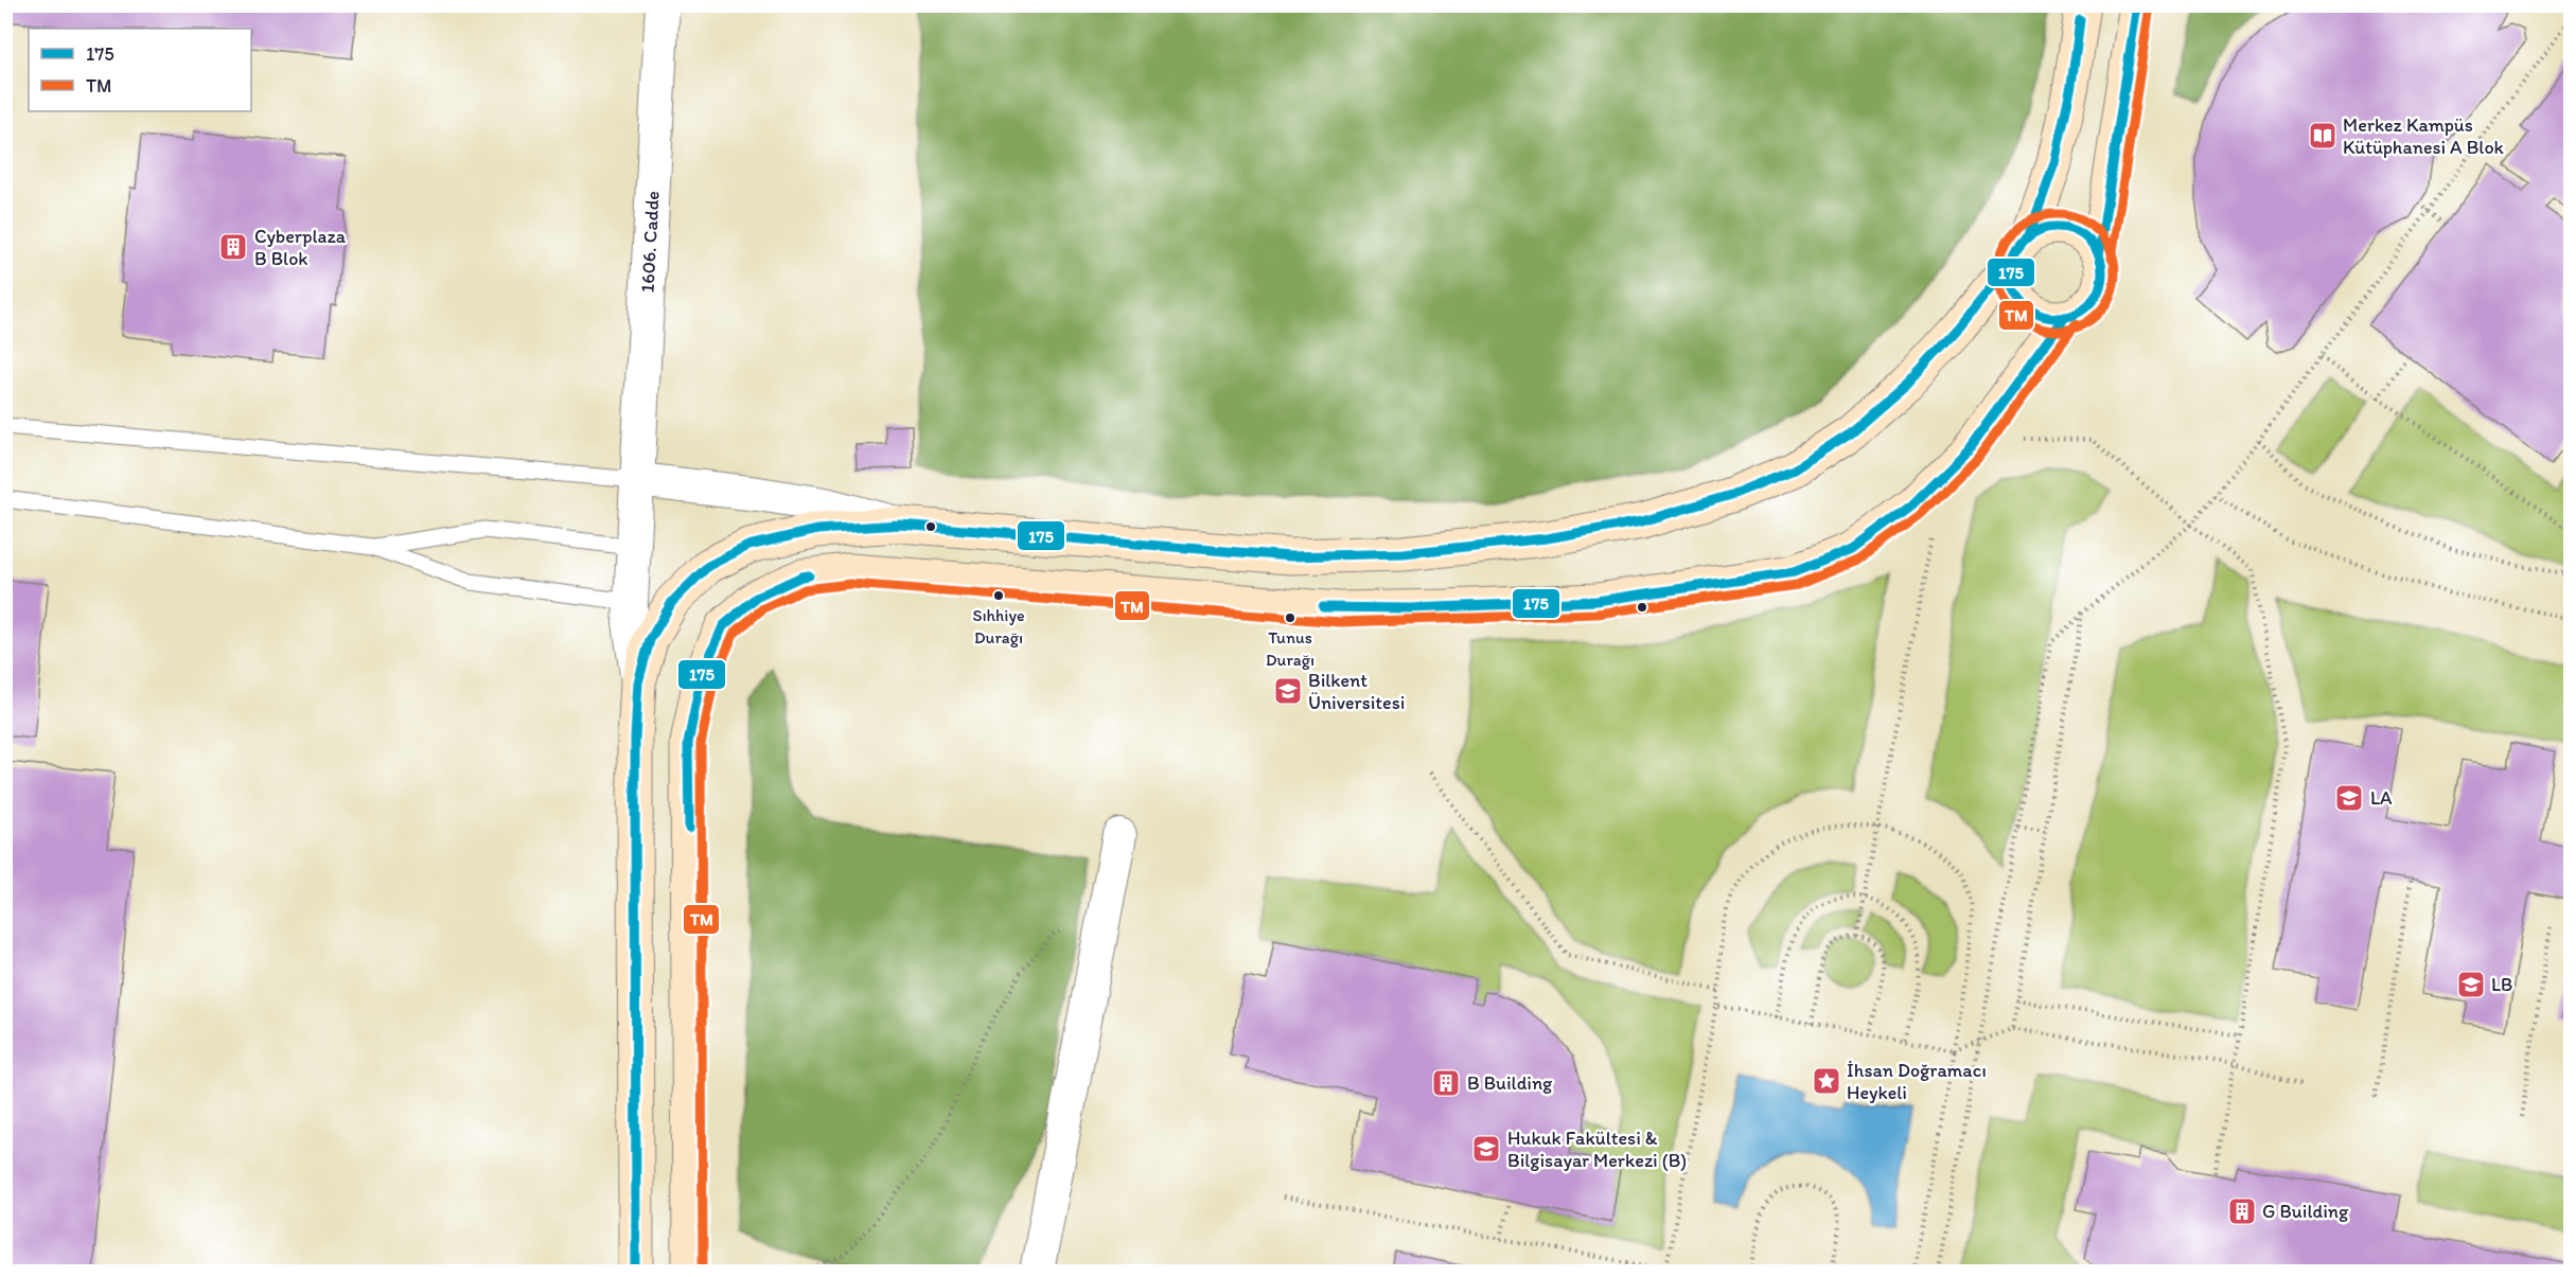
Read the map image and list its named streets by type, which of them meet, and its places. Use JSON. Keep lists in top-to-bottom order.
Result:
{
  "streets": {
    "street": ["1606. Cadde"]
  },
  "places": {
    "library": ["Merkez Kampüs Kütüphanesi A Blok"],
    "building": ["Cyberplaza B Blok", "B Building", "G Building"],
    "other": ["Sıhhiye Durağı", "Tunus Durağı"],
    "school or university": [
      "Bilkent Üniversitesi",
      "LA",
      "LB",
      "Hukuk Fakültesi & Bilgisayar Merkezi (B)"
    ],
    "place": ["İhsan Doğramacı Heykeli"]
  },
  "lines": ["transit line 175", "transit line TM"],
  "legend": ["175", "TM"]
}
